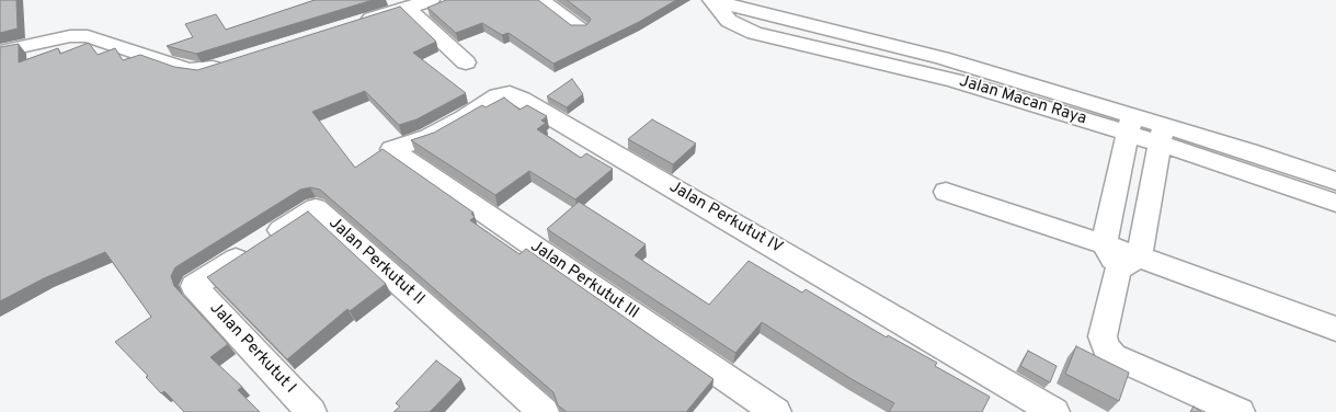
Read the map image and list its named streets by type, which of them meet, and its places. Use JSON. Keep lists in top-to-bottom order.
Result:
{
  "streets": {
    "street": [
      "Jalan Macan Raya",
      "Jalan Perkutut IV",
      "Jalan Perkutut II",
      "Jalan Perkutut III",
      "Jalan Perkutut I"
    ]
  },
  "crossings": [
    ["Jalan Perkutut IV", "Jalan Perkutut III"],
    ["Jalan Perkutut II", "Jalan Perkutut I"]
  ]
}
